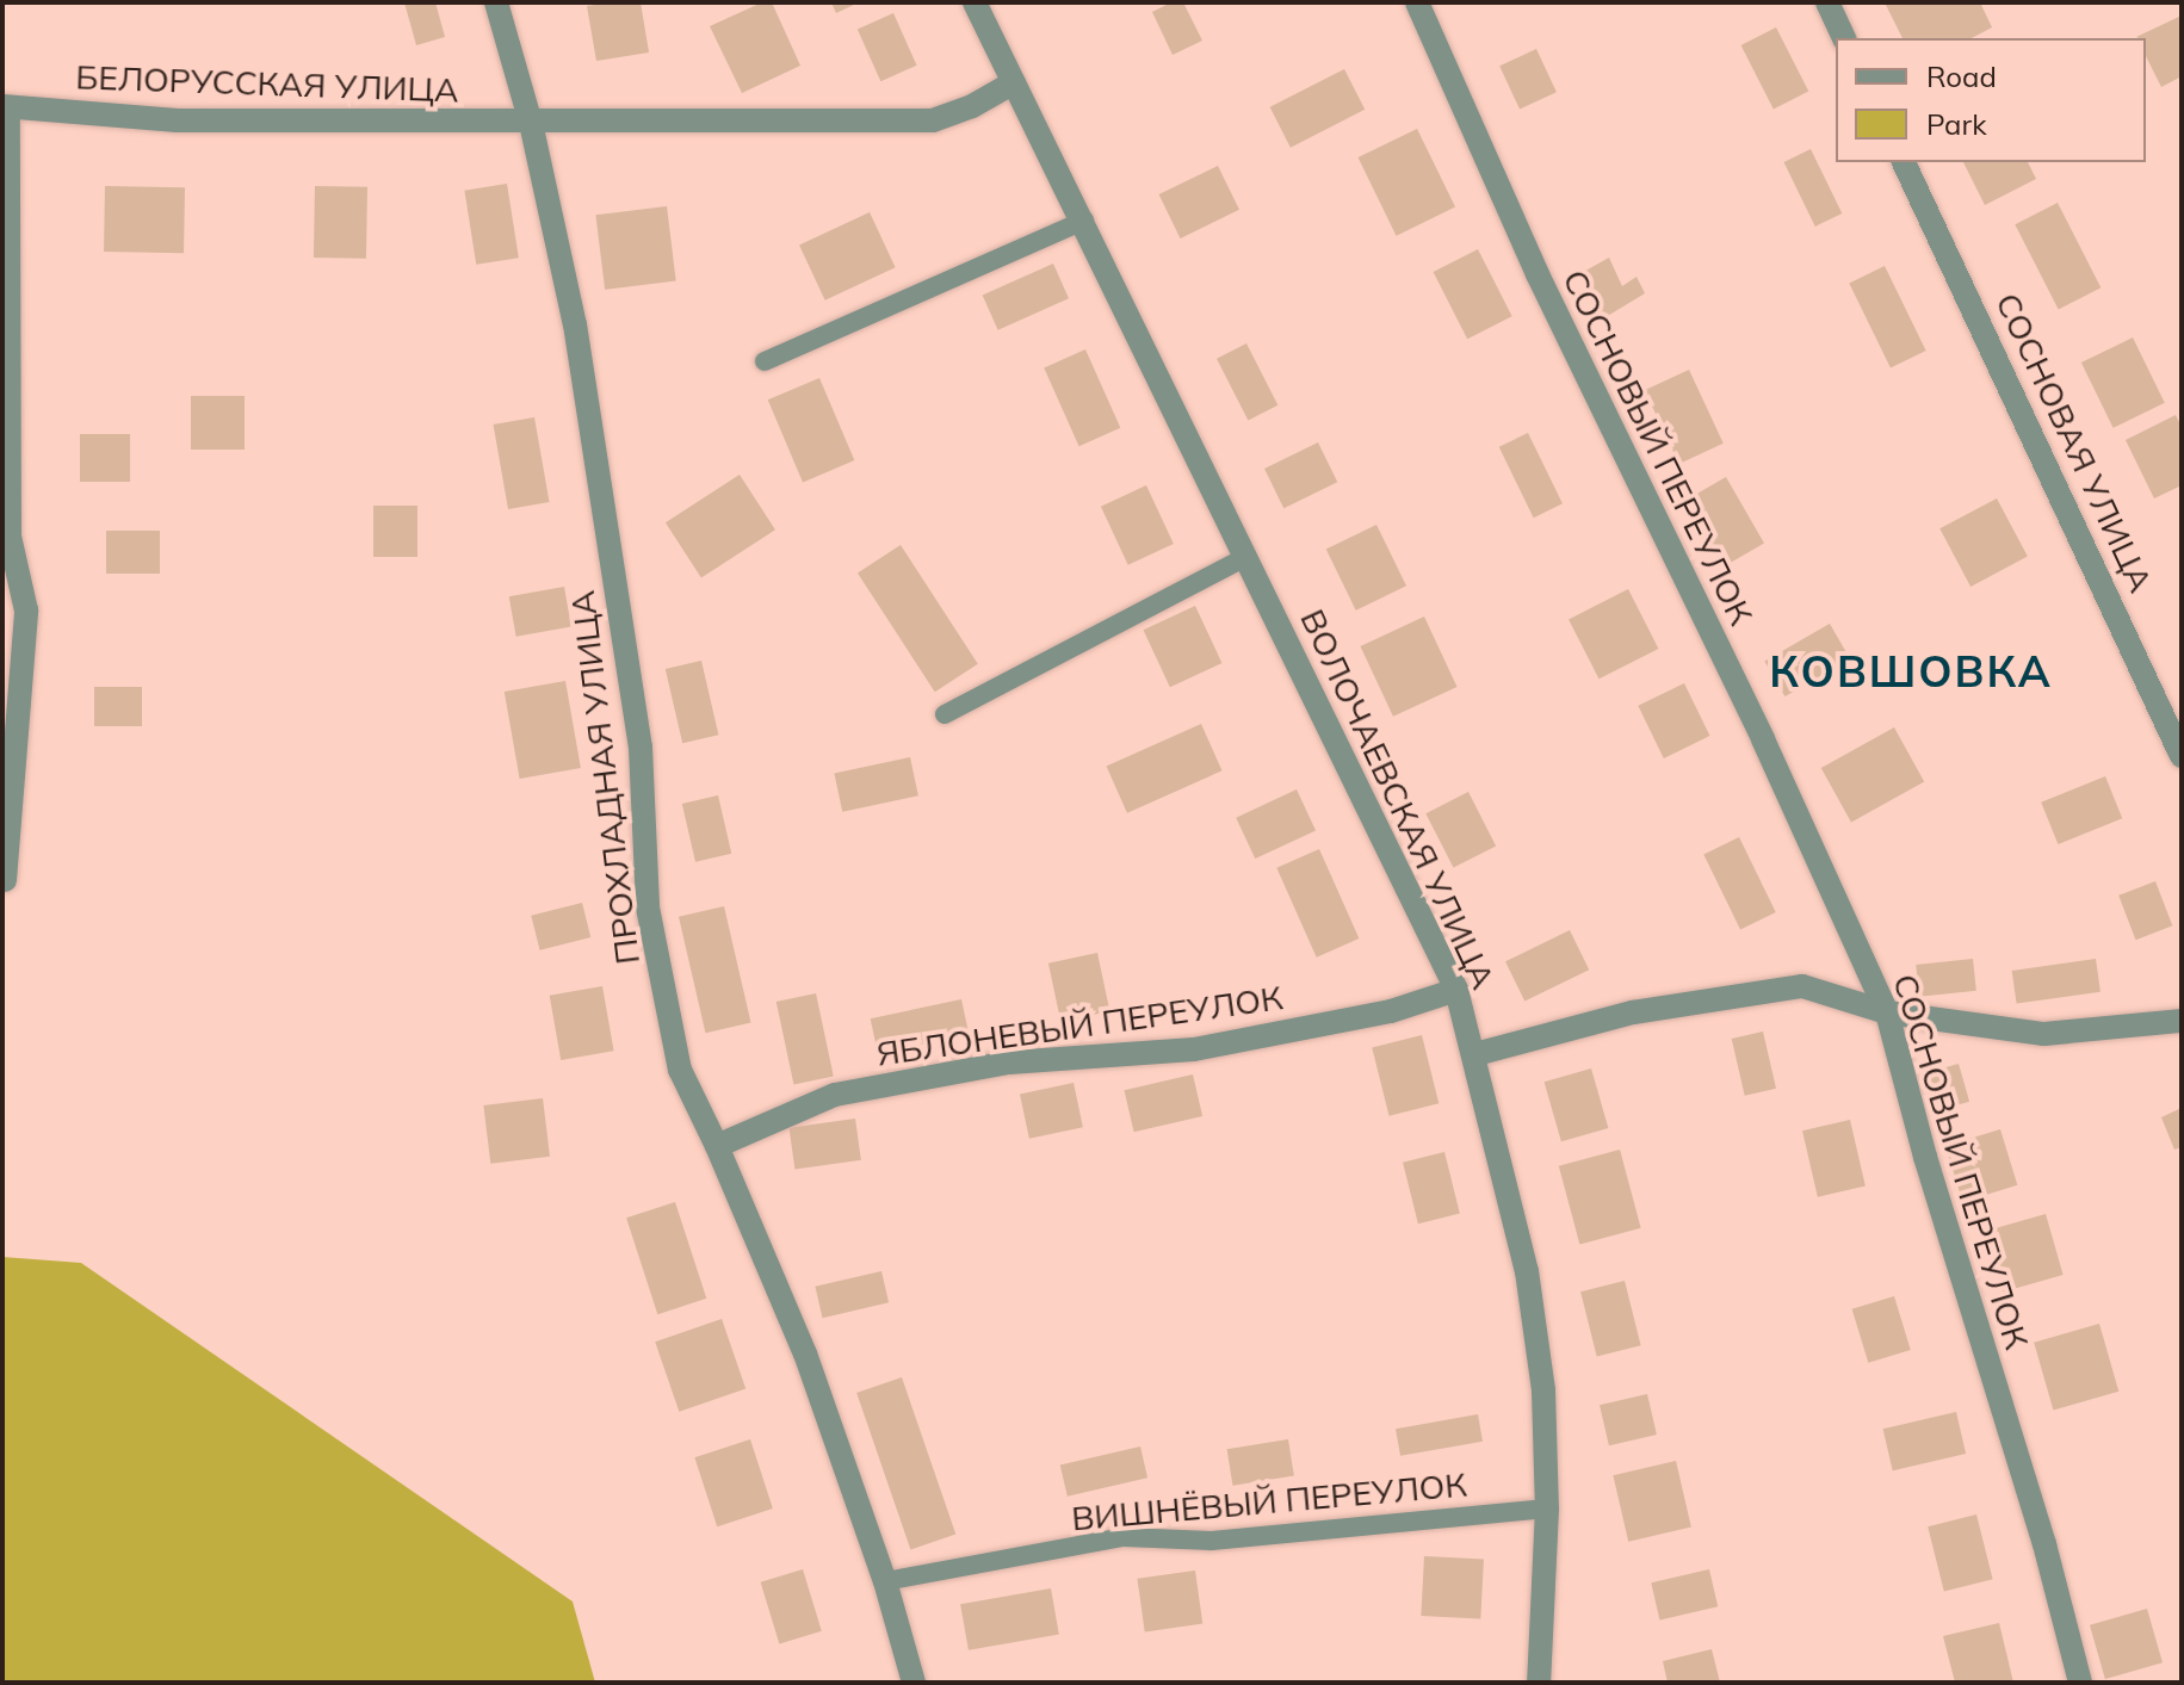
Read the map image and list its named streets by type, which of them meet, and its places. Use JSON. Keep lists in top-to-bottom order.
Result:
{
  "streets": {
    "street": [
      "БЕЛОРУССКАЯ УЛИЦА",
      "СОСНОВАЯ УЛИЦА",
      "СОСНОВЫЙ ПЕРЕУЛОК",
      "ПРОХЛАДНАЯ УЛИЦА",
      "ВОЛОЧАЕВСКАЯ УЛИЦА",
      "ЯБЛОНЕВЫЙ ПЕРЕУЛОК"
    ],
    "lane": ["ВИШНЁВЫЙ ПЕРЕУЛОК"]
  },
  "crossings": [
    ["БЕЛОРУССКАЯ УЛИЦА", "ПРОХЛАДНАЯ УЛИЦА"],
    ["БЕЛОРУССКАЯ УЛИЦА", "ВОЛОЧАЕВСКАЯ УЛИЦА"],
    ["ПРОХЛАДНАЯ УЛИЦА", "ЯБЛОНЕВЫЙ ПЕРЕУЛОК"],
    ["ПРОХЛАДНАЯ УЛИЦА", "ВИШНЁВЫЙ ПЕРЕУЛОК"],
    ["ВОЛОЧАЕВСКАЯ УЛИЦА", "ЯБЛОНЕВЫЙ ПЕРЕУЛОК"],
    ["ВОЛОЧАЕВСКАЯ УЛИЦА", "ВИШНЁВЫЙ ПЕРЕУЛОК"]
  ],
  "districts": ["КОВШОВКА"],
  "legend": ["Road", "Park"]
}
